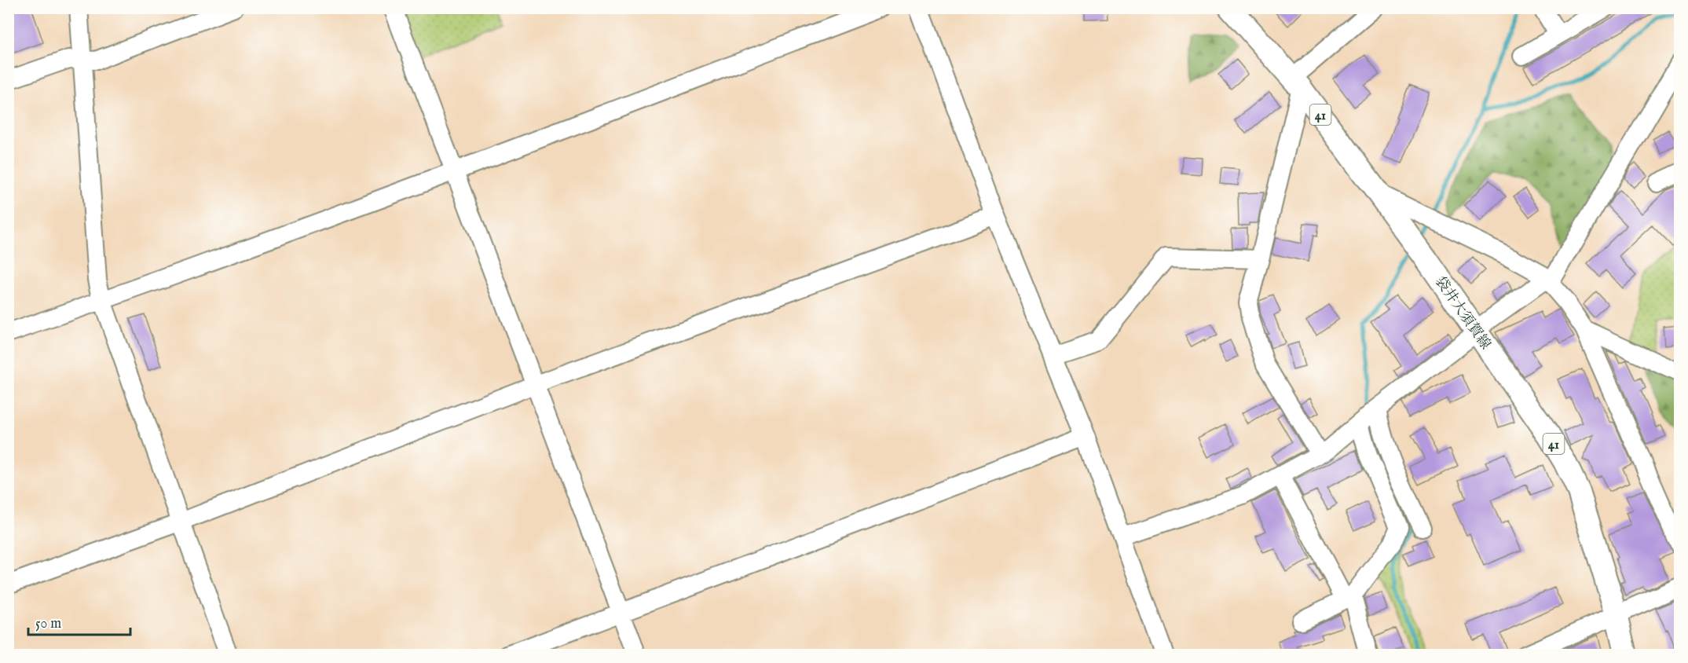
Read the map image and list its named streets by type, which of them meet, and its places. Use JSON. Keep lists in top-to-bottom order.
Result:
{
  "streets": {
    "main road": ["41", "袋井大須賀線"]
  },
  "scale_bar": "50 m"
}
